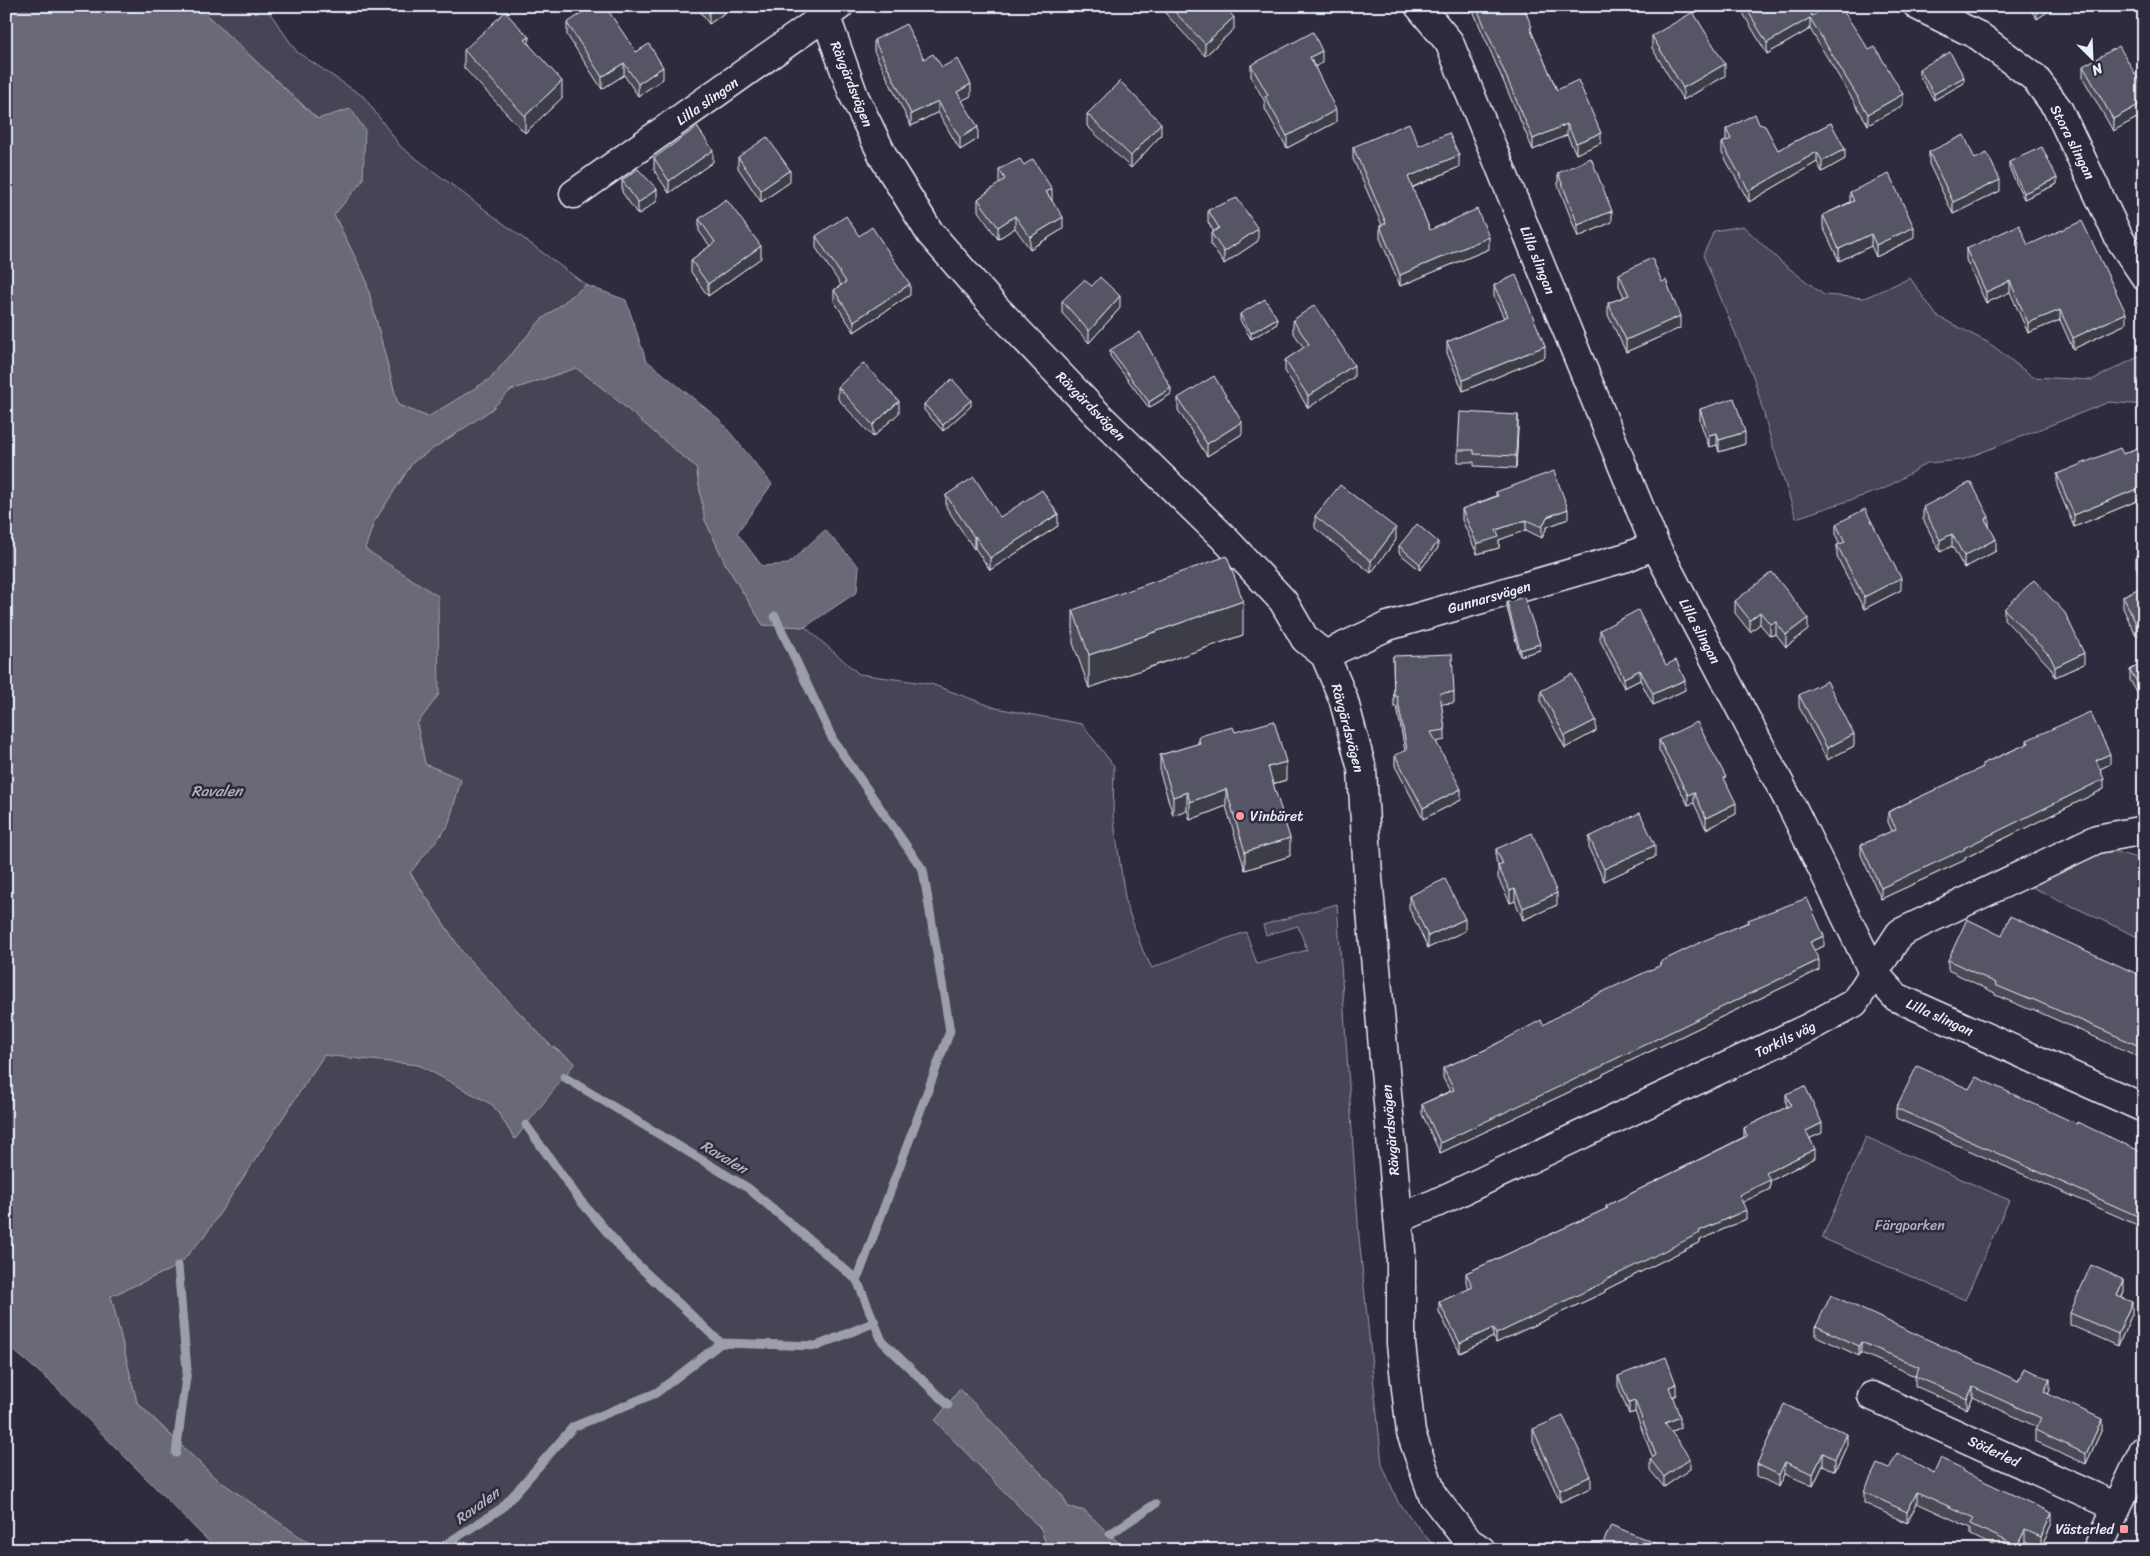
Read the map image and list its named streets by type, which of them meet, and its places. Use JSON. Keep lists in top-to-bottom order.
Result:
{
  "streets": {
    "street": [
      "Rävgärdsvägen",
      "Lilla slingan",
      "Stora slingan",
      "Gunnarsvägen",
      "Torkils väg",
      "Söderled"
    ]
  },
  "crossings": [
    ["Rävgärdsvägen", "Lilla slingan"],
    ["Rävgärdsvägen", "Gunnarsvägen"],
    ["Rävgärdsvägen", "Torkils väg"],
    ["Lilla slingan", "Gunnarsvägen"],
    ["Lilla slingan", "Torkils väg"]
  ],
  "water": ["Ravalen"],
  "parks": ["Färgparken"],
  "places": {
    "other": ["Vinbäret"],
    "transit": ["Västerled"]
  },
  "north": "bottom right"
}
